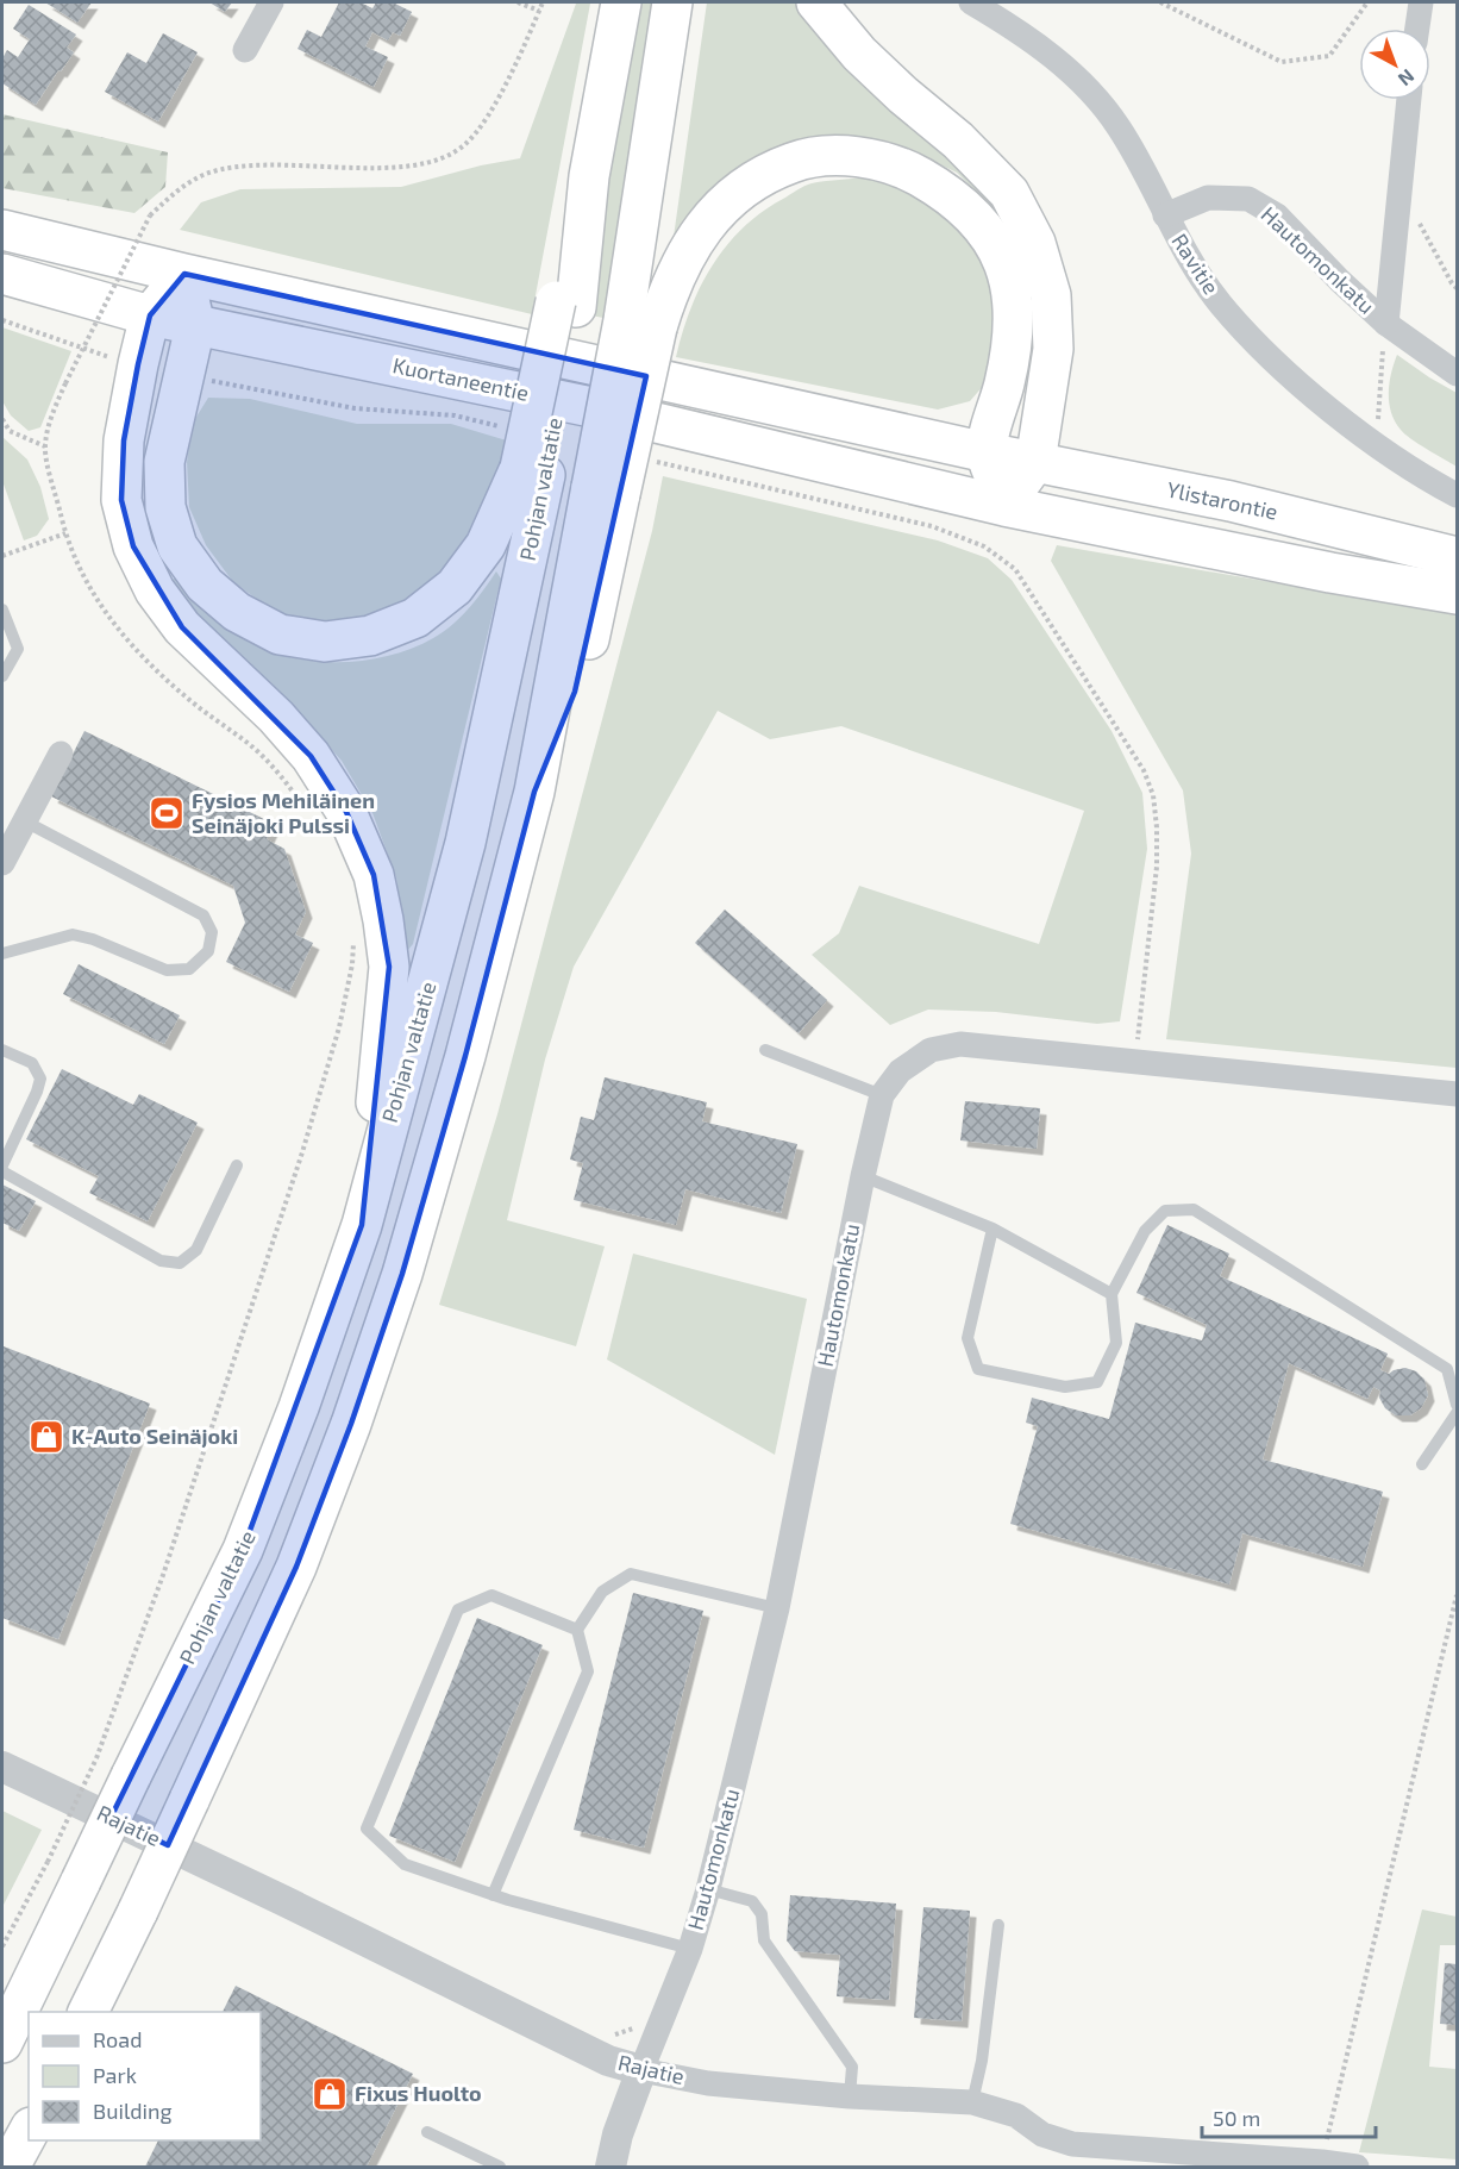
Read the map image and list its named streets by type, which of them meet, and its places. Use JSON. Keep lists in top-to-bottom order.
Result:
{
  "streets": {
    "highway": ["Kuortaneentie", "Pohjan valtatie", "Ylistarontie"],
    "street": ["Hautomonkatu", "Ravitie", "Rajatie"]
  },
  "crossings": [
    ["Hautomonkatu", "Ravitie"],
    ["Hautomonkatu", "Rajatie"],
    ["Kuortaneentie", "Ylistarontie"]
  ],
  "places": {
    "sports": ["Fysios Mehiläinen Seinäjoki Pulssi"],
    "shop": ["K-Auto Seinäjoki", "Fixus Huolto"]
  },
  "legend": ["Road", "Park", "Building"],
  "scale_bar": "50 m",
  "north": "bottom right"
}
